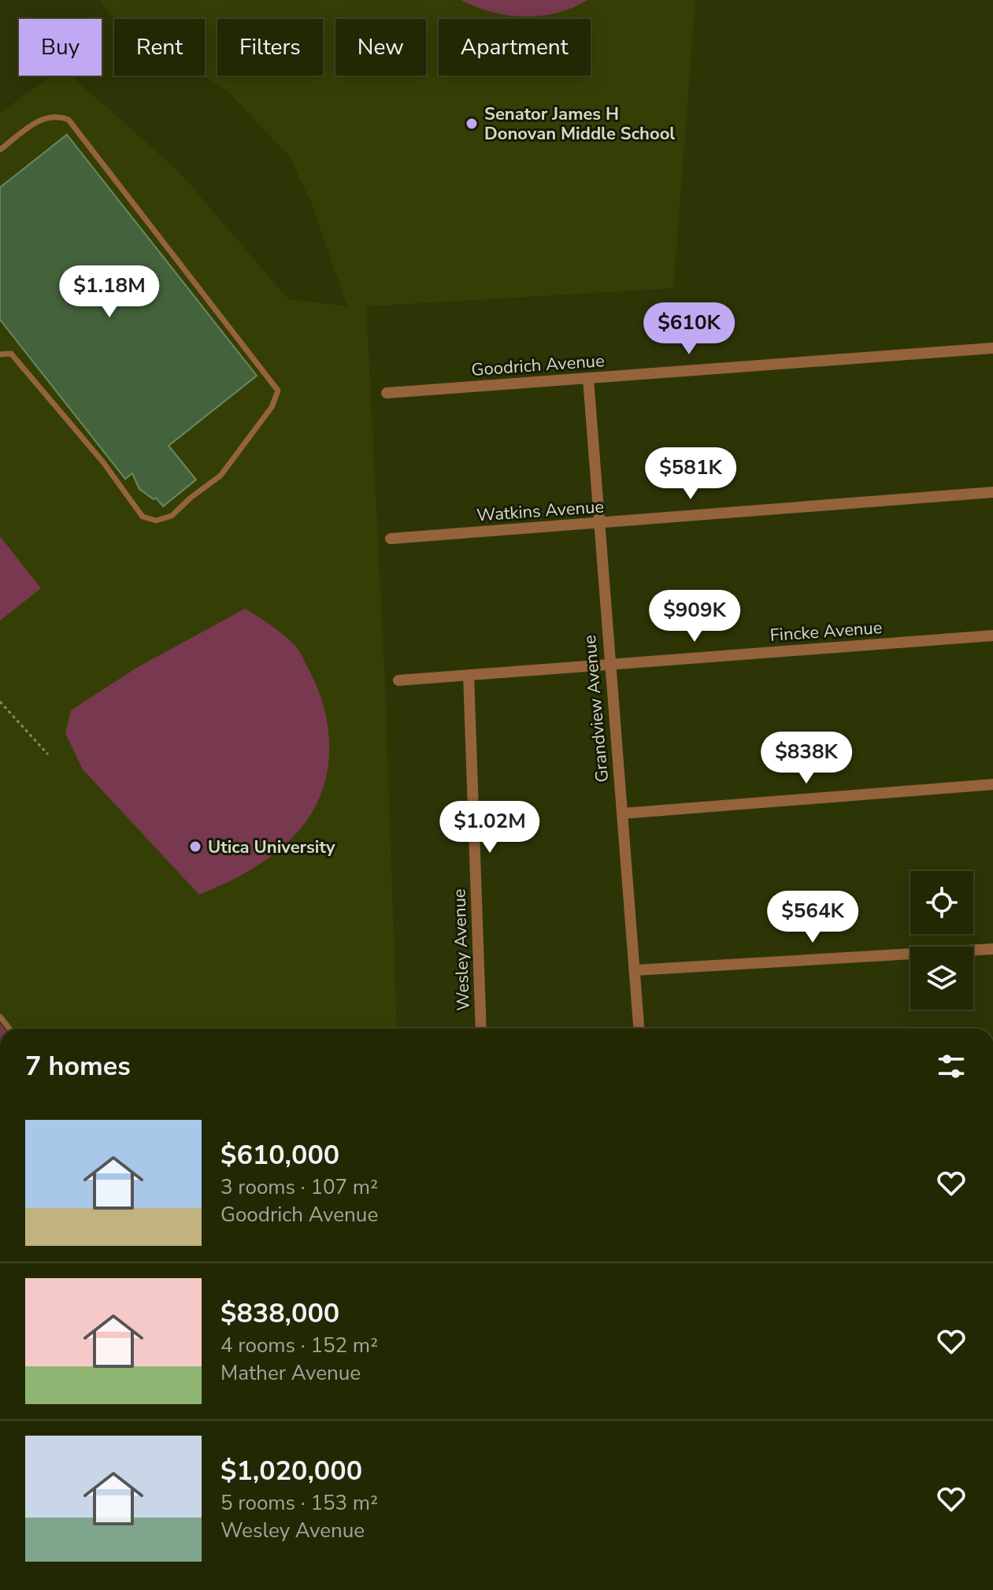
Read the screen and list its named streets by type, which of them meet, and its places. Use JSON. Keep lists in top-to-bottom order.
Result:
{
  "streets": {
    "street": [
      "Goodrich Avenue",
      "Watkins Avenue",
      "Fincke Avenue",
      "Grandview Avenue",
      "Wesley Avenue"
    ]
  },
  "crossings": [
    ["Goodrich Avenue", "Grandview Avenue"],
    ["Watkins Avenue", "Grandview Avenue"],
    ["Fincke Avenue", "Grandview Avenue"],
    ["Fincke Avenue", "Wesley Avenue"]
  ],
  "places": ["Senator James H Donovan Middle School", "Utica University"],
  "page": {
    "chip": [
      "Buy",
      "Rent",
      "Filters",
      "New",
      "Apartment"
    ],
    "price": [
      "$1.18M",
      "$610K",
      "$581K",
      "$909K",
      "$838K",
      "$1.02M",
      "$564K"
    ],
    "heading": "7 homes",
    "list": [
      {
        "name": "$610,000",
        "note": "3 rooms · 107 m² · Goodrich Avenue"
      },
      {
        "name": "$838,000",
        "note": "4 rooms · 152 m² · Mather Avenue"
      },
      {
        "name": "$1,020,000",
        "note": "5 rooms · 153 m² · Wesley Avenue"
      }
    ]
  }
}
